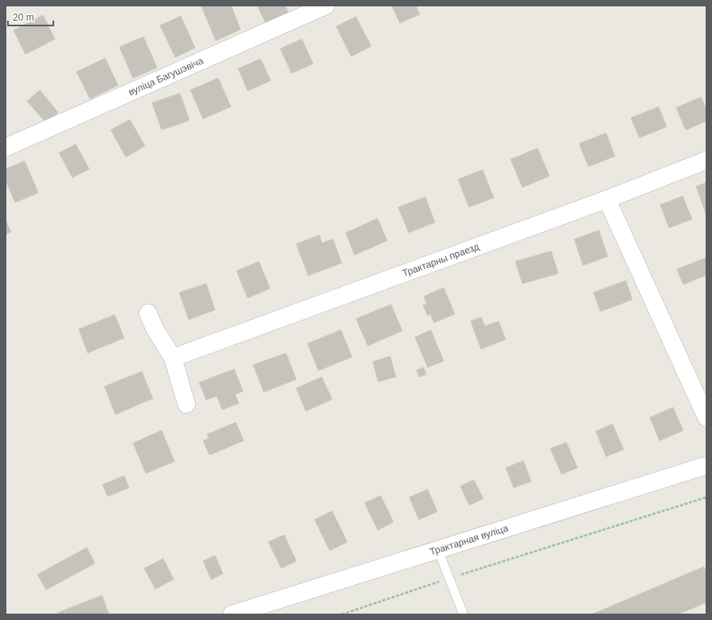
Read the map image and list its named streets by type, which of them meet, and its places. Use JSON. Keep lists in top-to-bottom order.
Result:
{
  "streets": {
    "street": ["вуліца Багушэвіча", "Трактарны праезд", "Трактарная вуліца"]
  },
  "scale_bar": "20 m"
}
